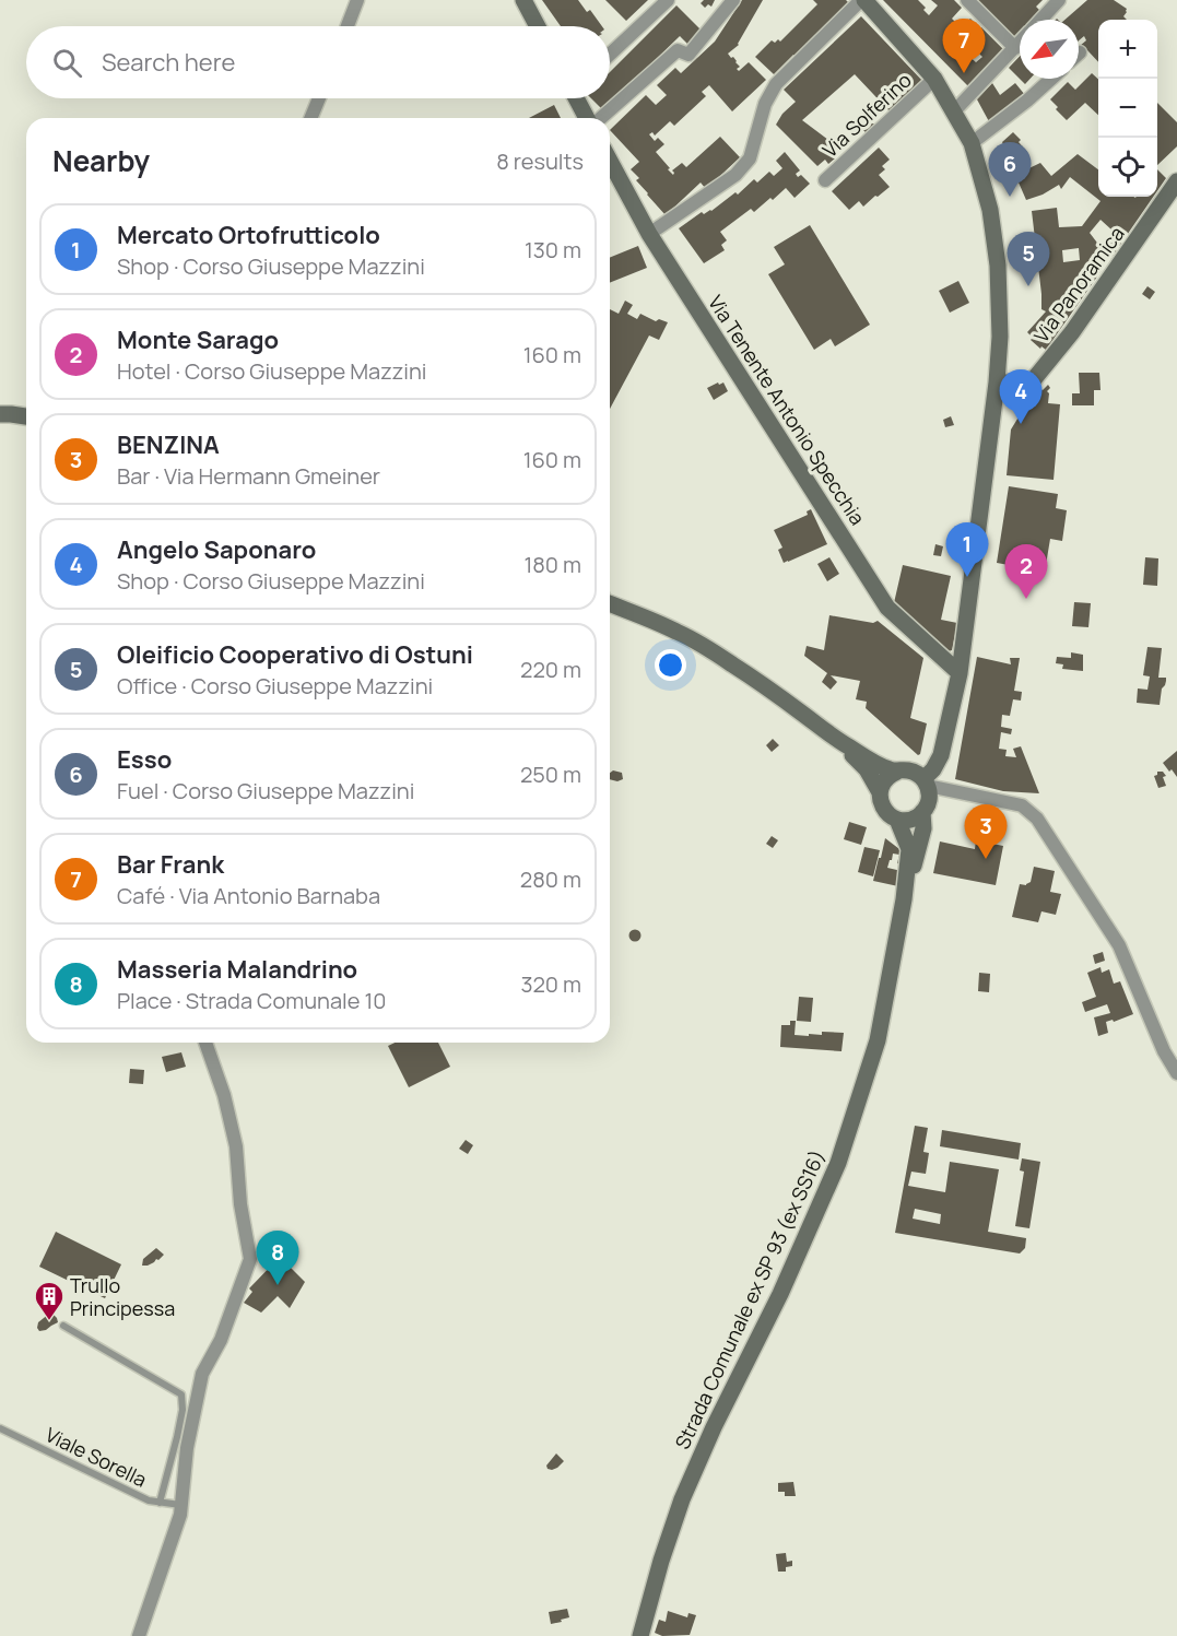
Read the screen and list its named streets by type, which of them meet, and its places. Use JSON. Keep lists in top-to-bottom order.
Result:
{
  "streets": {
    "main road": ["Via Panoramica", "Via Tenente Antonio Specchia", "Strada Comunale ex SP 93 (ex SS16)"],
    "street": ["Via Solferino"],
    "lane": ["Viale Sorella"]
  },
  "places": {
    "building": ["Trullo Principessa"]
  },
  "north": "bottom left",
  "page": {
    "pins": [
      "7",
      "6",
      "5",
      "4",
      "1",
      "2",
      "3",
      "8"
    ],
    "map_buttons": ["+", "−"],
    "search": "Search here",
    "heading": ["Nearby", "8 results"],
    "list": [
      {
        "mark": "1",
        "name": "Mercato Ortofrutticolo",
        "note": "Shop · Corso Giuseppe Mazzini",
        "value": "130 m"
      },
      {
        "mark": "2",
        "name": "Monte Sarago",
        "note": "Hotel · Corso Giuseppe Mazzini",
        "value": "160 m"
      },
      {
        "mark": "3",
        "name": "BENZINA",
        "note": "Bar · Via Hermann Gmeiner",
        "value": "160 m"
      },
      {
        "mark": "4",
        "name": "Angelo Saponaro",
        "note": "Shop · Corso Giuseppe Mazzini",
        "value": "180 m"
      },
      {
        "mark": "5",
        "name": "Oleificio Cooperativo di Ostuni",
        "note": "Office · Corso Giuseppe Mazzini",
        "value": "220 m"
      },
      {
        "mark": "6",
        "name": "Esso",
        "note": "Fuel · Corso Giuseppe Mazzini",
        "value": "250 m"
      },
      {
        "mark": "7",
        "name": "Bar Frank",
        "note": "Café · Via Antonio Barnaba",
        "value": "280 m"
      },
      {
        "mark": "8",
        "name": "Masseria Malandrino",
        "note": "Place · Strada Comunale 10",
        "value": "320 m"
      }
    ]
  }
}
